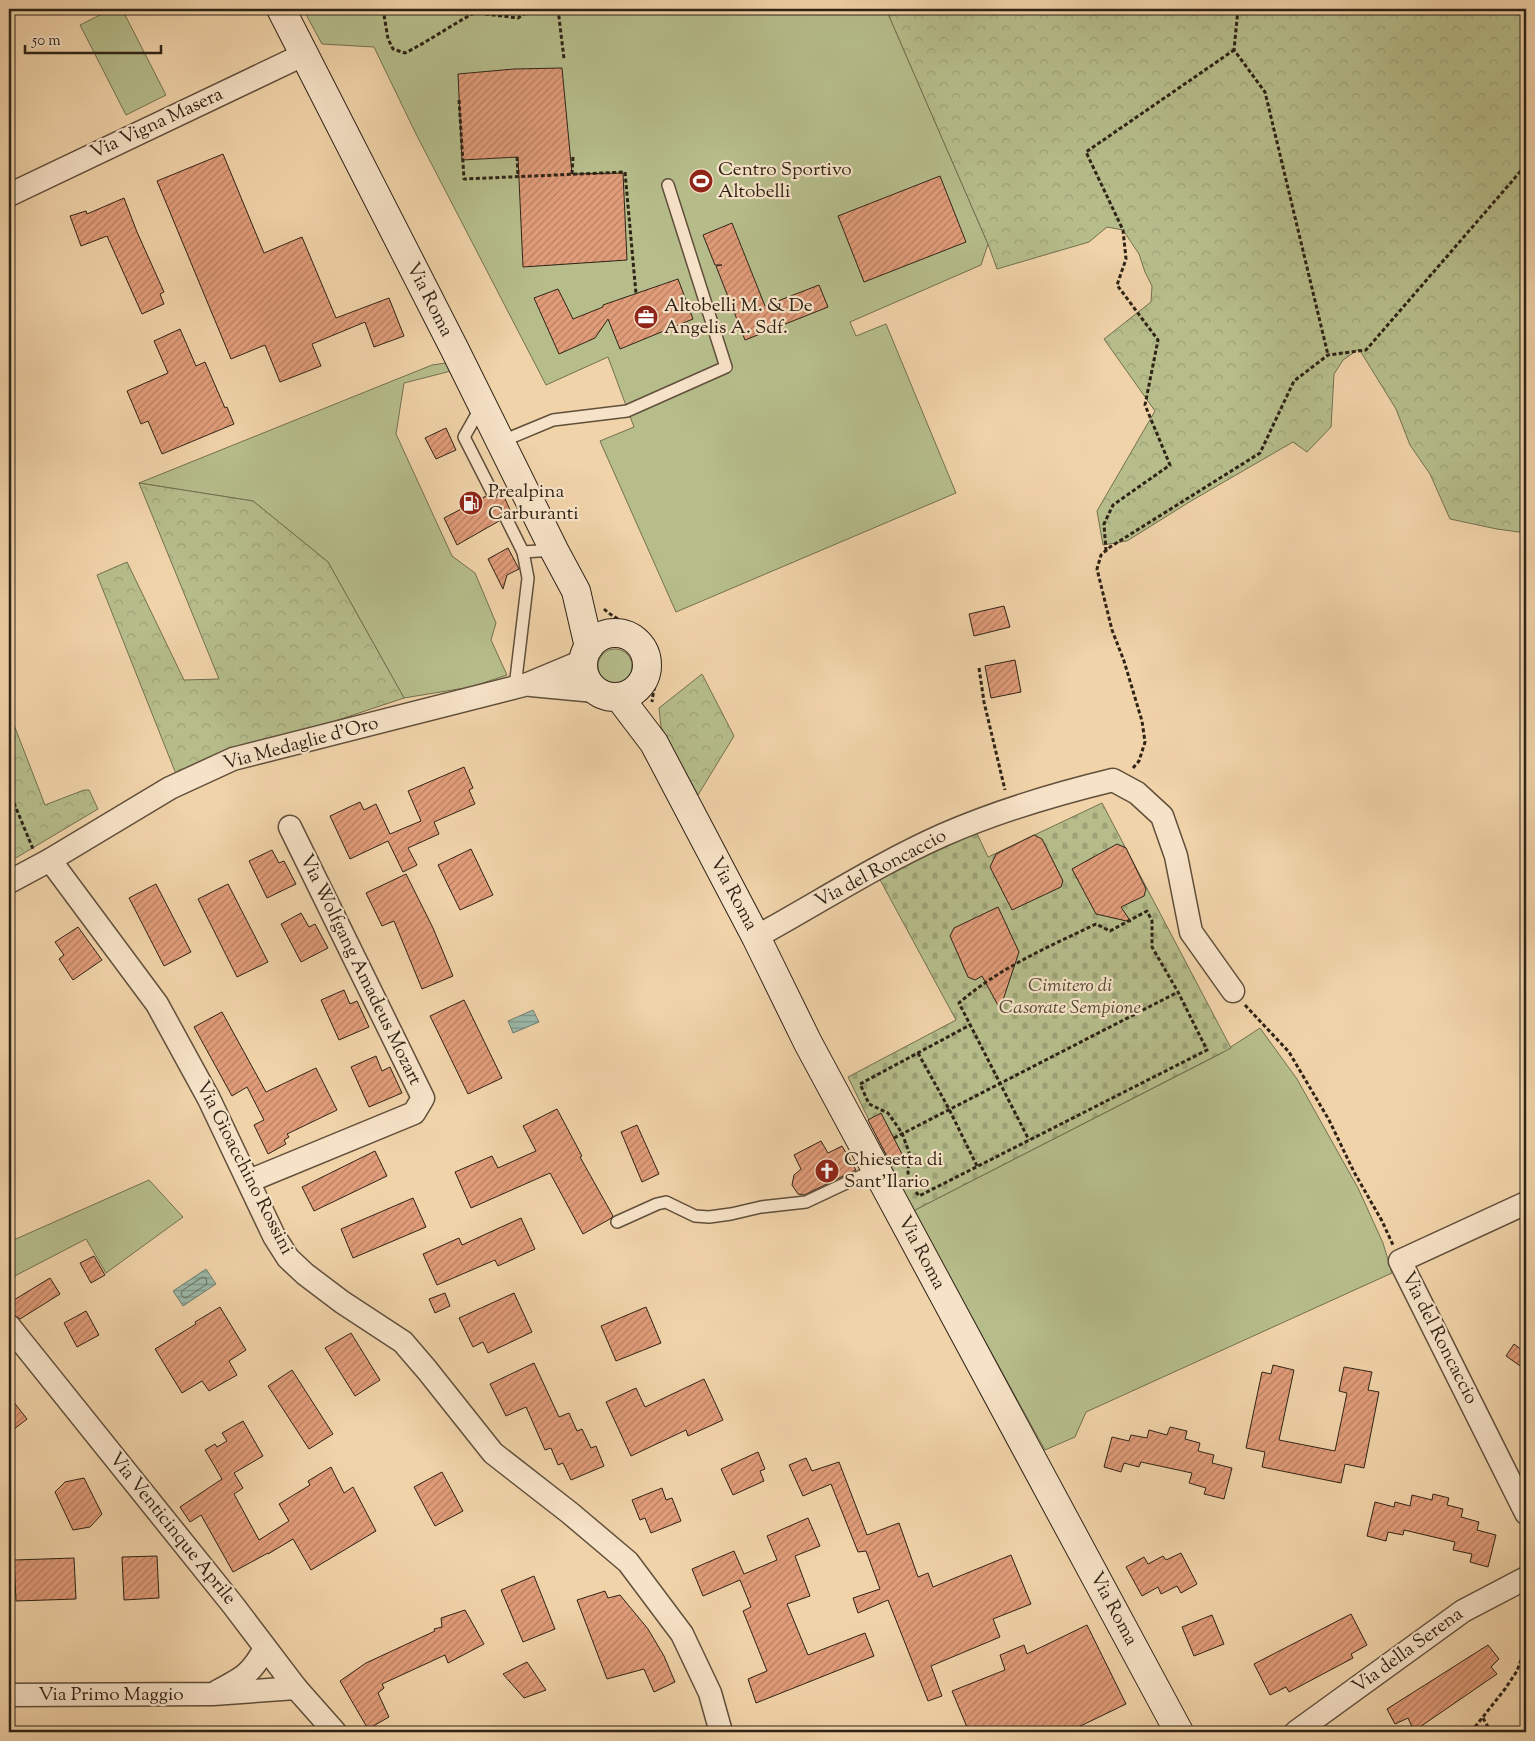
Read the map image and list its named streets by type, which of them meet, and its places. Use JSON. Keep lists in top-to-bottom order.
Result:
{
  "streets": {
    "street": [
      "Via Vigna Masera",
      "Via Roma",
      "Via Medaglie d'Oro",
      "Via del Roncaccio",
      "Via Wolfgang Amadeus Mozart",
      "Via Gioacchino Rossini",
      "Via Venticinque Aprile",
      "Via della Serena",
      "Via Primo Maggio"
    ]
  },
  "crossings": [
    ["Via Vigna Masera", "Via Roma"],
    ["Via Roma", "Via Medaglie d'Oro"],
    ["Via Roma", "Via del Roncaccio"],
    ["Via Medaglie d'Oro", "Via Gioacchino Rossini"],
    ["Via Wolfgang Amadeus Mozart", "Via Gioacchino Rossini"],
    ["Via Venticinque Aprile", "Via Primo Maggio"]
  ],
  "parks": ["Cimitero di Casorate Sempione"],
  "places": {
    "sports": ["Centro Sportivo Altobelli"],
    "office": ["Altobelli M. & De Angelis A. Sdf."],
    "fuel station": ["Prealpina Carburanti"],
    "church": ["Chiesetta di Sant'Ilario"]
  },
  "scale_bar": "50 m"
}
